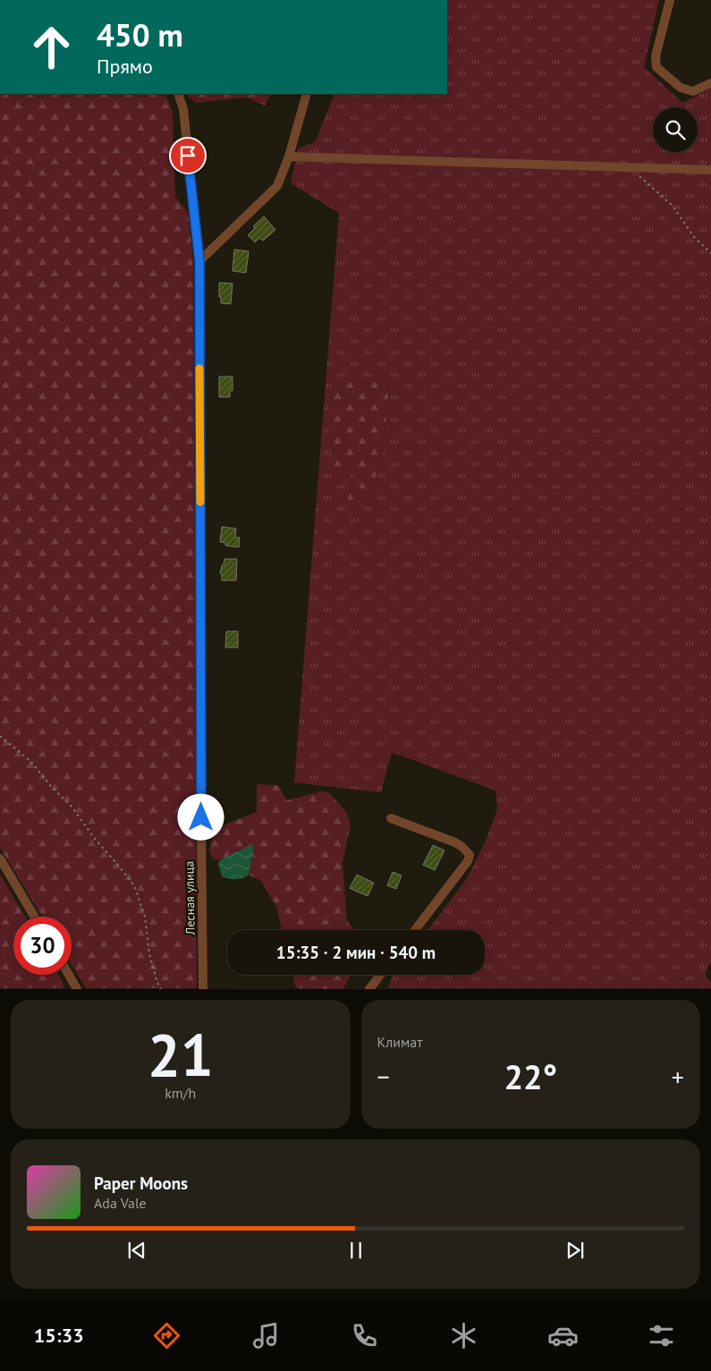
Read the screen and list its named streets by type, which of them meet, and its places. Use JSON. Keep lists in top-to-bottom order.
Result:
{
  "streets": {
    "street": ["Лесная улица"]
  },
  "page": {
    "turn": ["450 m", "Прямо"],
    "limit": "30",
    "trip": "15:35 · 2 мин · 540 m",
    "tile": [
      ["21", "km/h"],
      "Климат"
    ],
    "heat": ["−", "22°", "+"],
    "song": ["Paper Moons", "Ada Vale"],
    "tabs": "15:33"
  }
}
